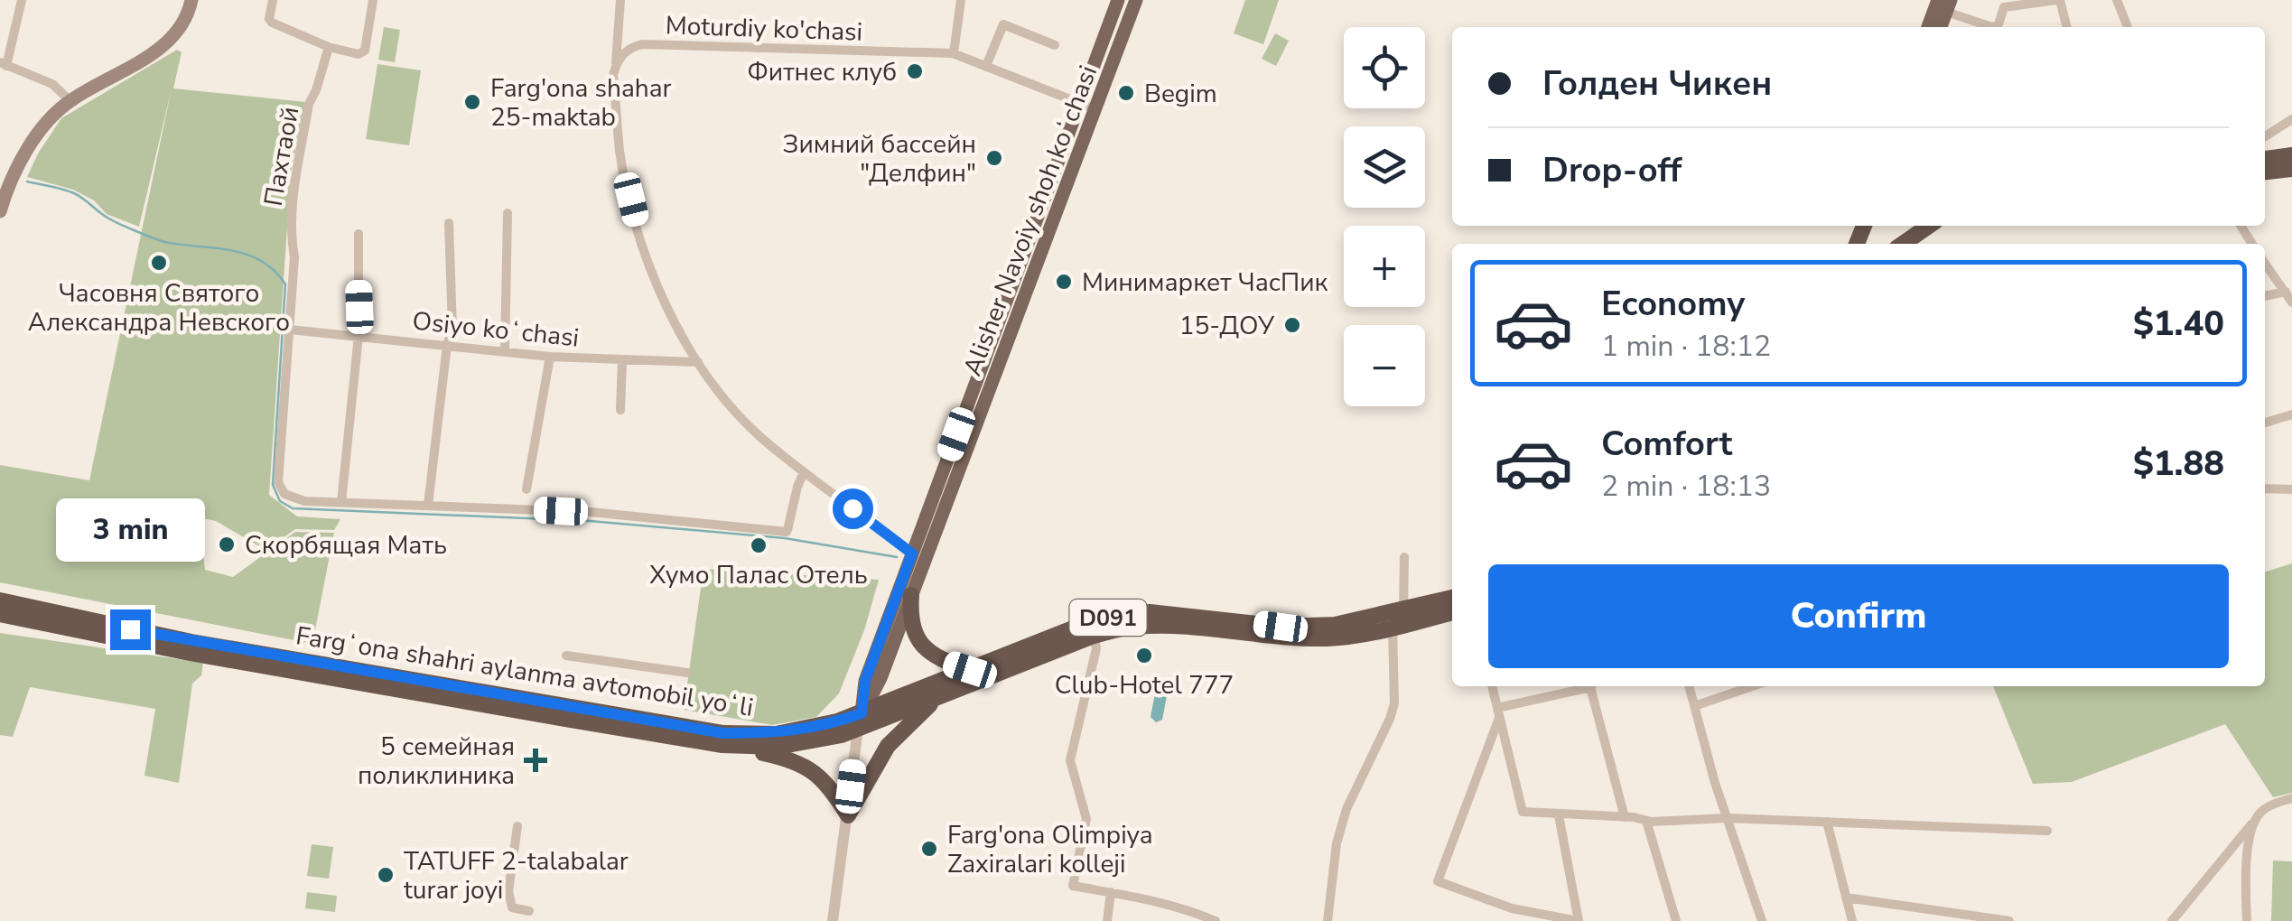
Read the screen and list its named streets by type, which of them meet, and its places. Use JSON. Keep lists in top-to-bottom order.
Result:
{
  "streets": {
    "highway": ["D091", "Fargʻona shahri aylanma avtomobil yoʻli"],
    "main road": ["Alisher Navoiy shoh koʻchasi"],
    "street": ["Moturdiy ko'chasi", "Пахтаой", "Osiyo koʻchasi"]
  },
  "crossings": [
    ["Moturdiy ko'chasi", "Alisher Navoiy shoh koʻchasi"],
    ["Пахтаой", "Osiyo koʻchasi"],
    ["Alisher Navoiy shoh koʻchasi", "Fargʻona shahri aylanma avtomobil yoʻli"]
  ],
  "places": {
    "other": [
      "Фитнес клуб",
      "Begim",
      "Farg'ona shahar 25-maktab",
      "Зимний бассейн \"Делфин\"",
      "Часовня Святого Александра Невского",
      "Минимаркет ЧасПик",
      "15-ДОУ",
      "Скорбящая Мать",
      "Хумо Палас Отель",
      "Club-Hotel 777",
      "Farg'ona Olimpiya Zaxiralari kolleji",
      "TATUFF 2-talabalar turar joyi"
    ],
    "health": ["5 семейная поликлиника"]
  },
  "page": {
    "map_buttons": ["+", "−"],
    "banner": ["Голден Чикен", "Drop-off"],
    "list": [
      {
        "name": "Economy",
        "note": "1 min · 18:12",
        "value": "$1.40"
      },
      {
        "name": "Comfort",
        "note": "2 min · 18:13",
        "value": "$1.88"
      }
    ],
    "bubble": "3 min",
    "buttons": "Confirm"
  }
}
